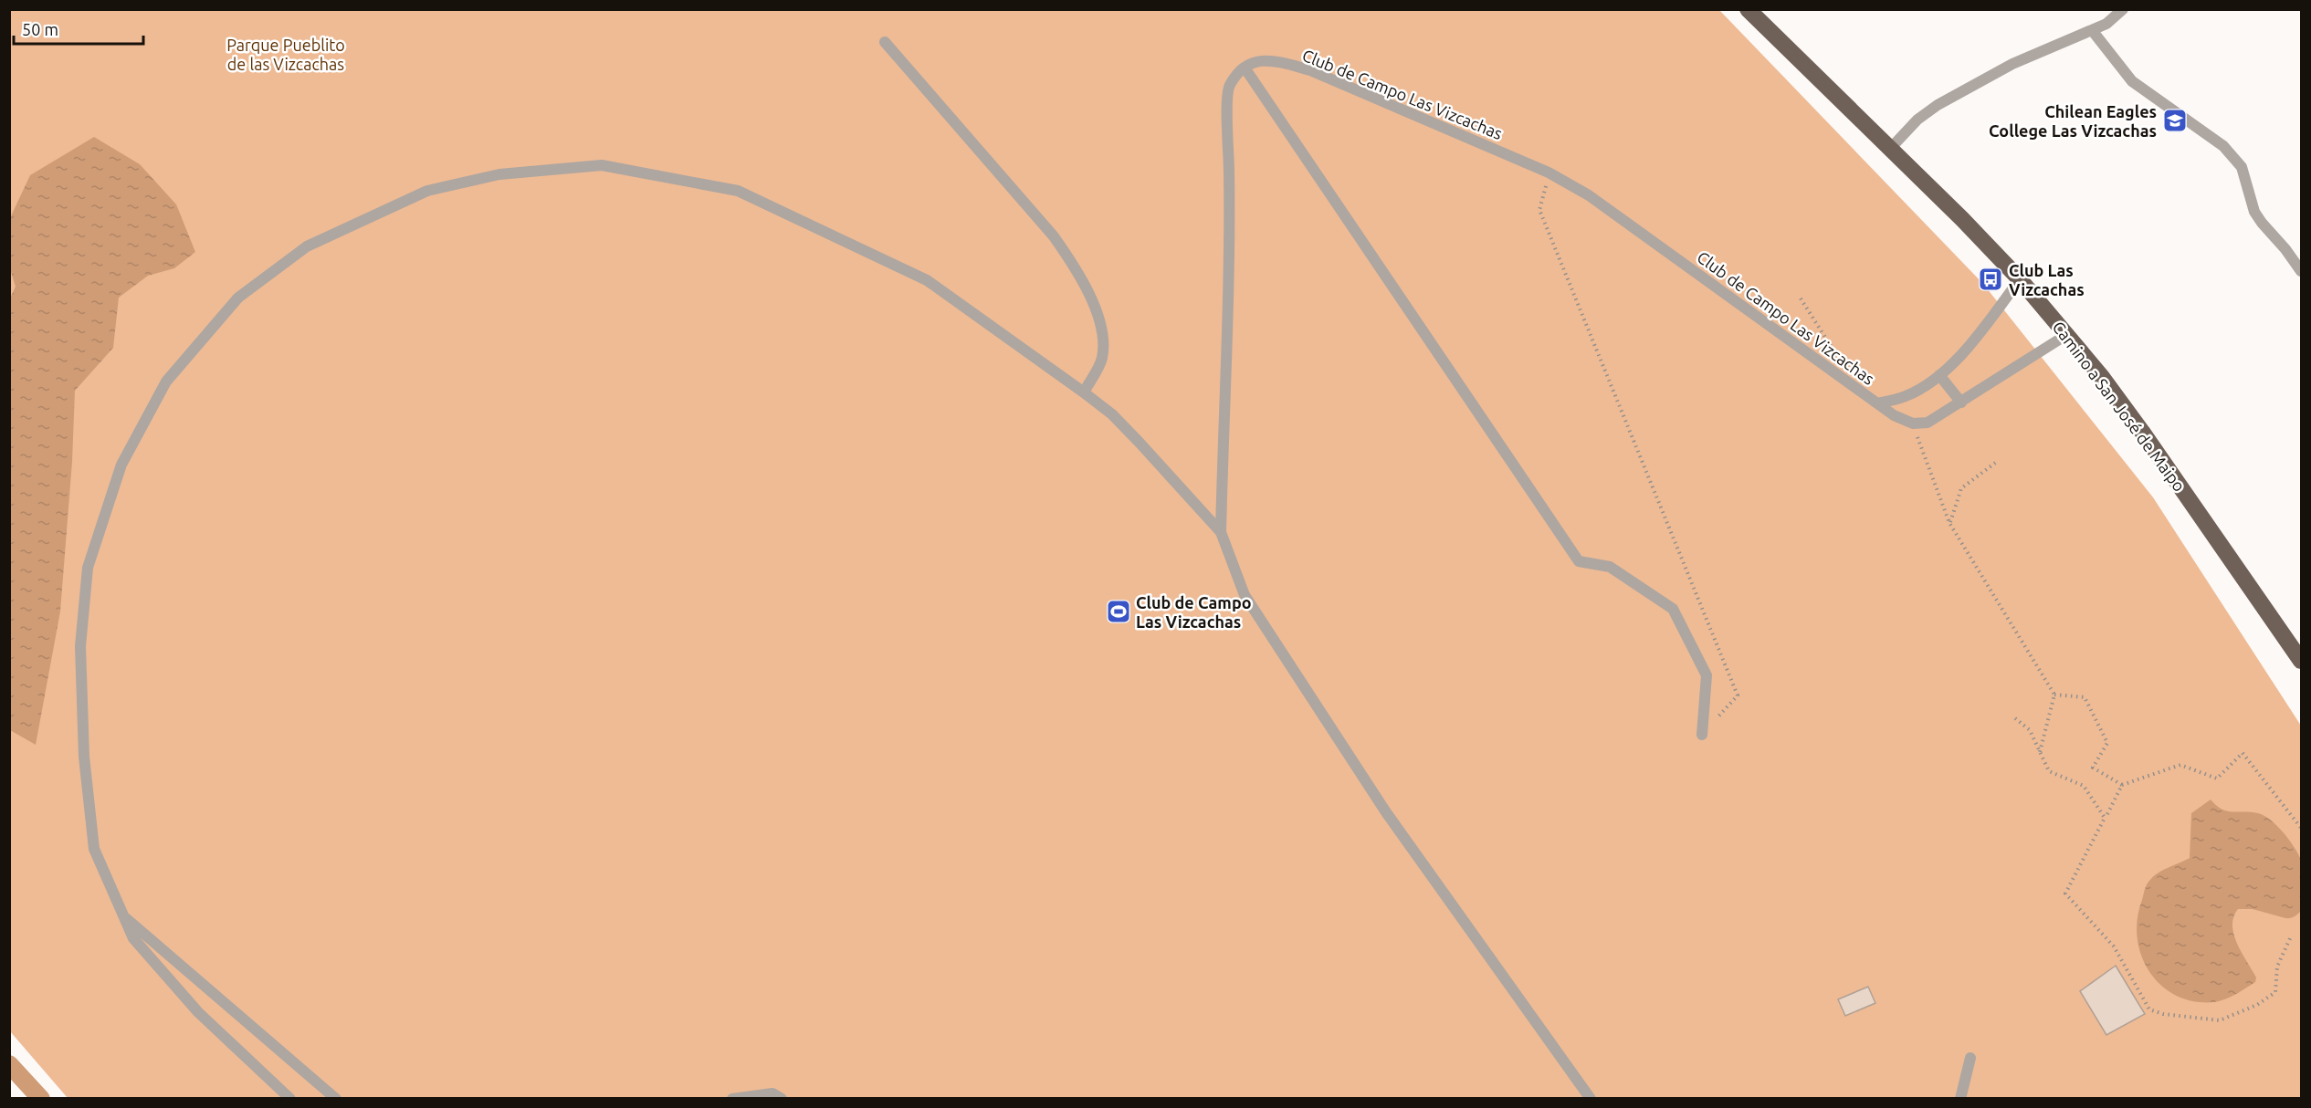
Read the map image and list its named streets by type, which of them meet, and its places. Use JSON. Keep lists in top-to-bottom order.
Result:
{
  "streets": {
    "main road": ["Camino a San José de Maipo"],
    "lane": ["Club de Campo Las Vizcachas"]
  },
  "crossings": [
    ["Club de Campo Las Vizcachas", "Camino a San José de Maipo"]
  ],
  "parks": ["Parque Pueblito de las Vizcachas"],
  "places": {
    "school or university": ["Chilean Eagles College Las Vizcachas"],
    "bus stop": ["Club Las Vizcachas"],
    "sports": ["Club de Campo Las Vizcachas"]
  },
  "scale_bar": "50 m"
}
